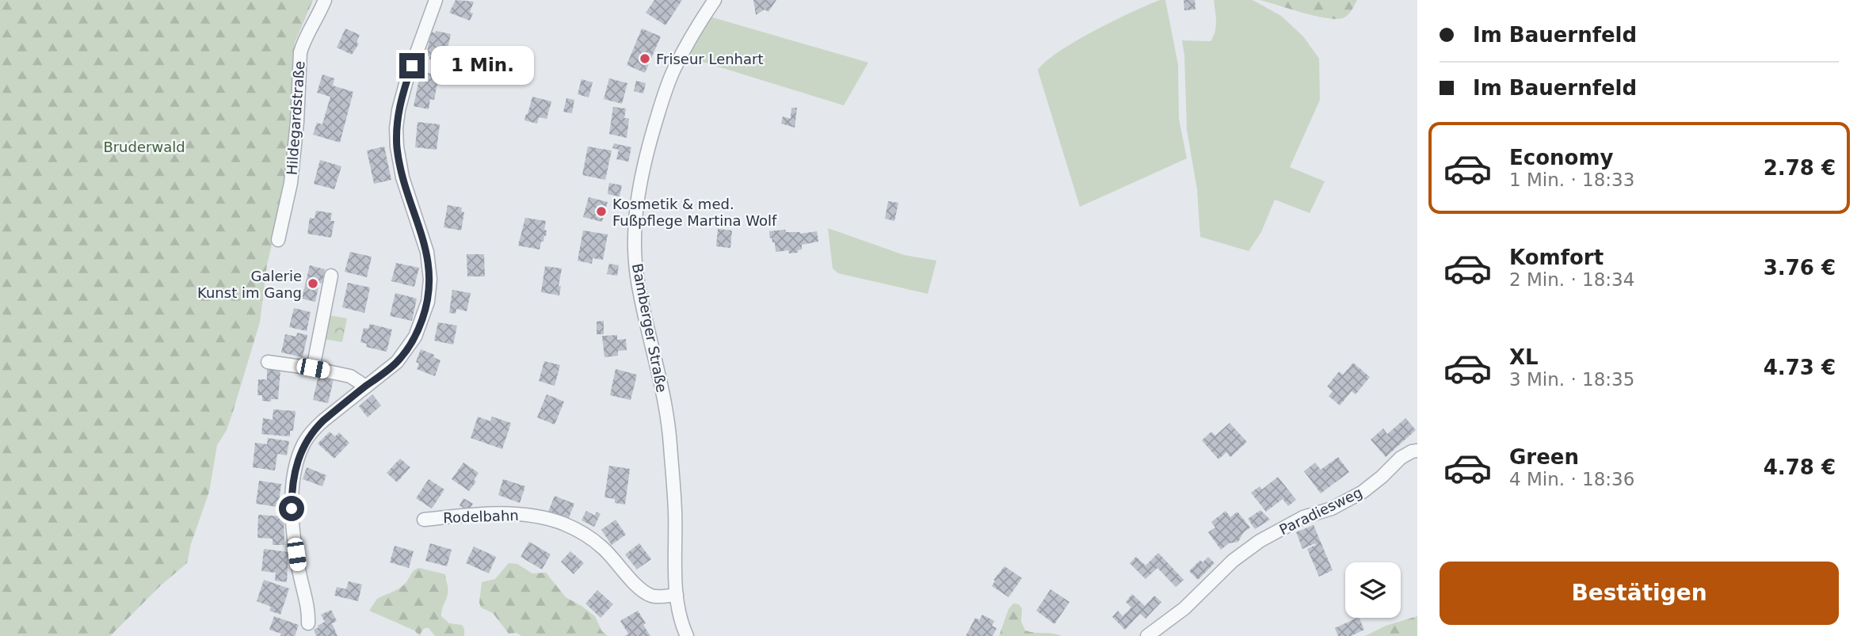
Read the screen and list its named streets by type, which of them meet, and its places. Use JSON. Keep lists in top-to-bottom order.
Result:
{
  "streets": {
    "street": [
      "Hildegardstraße",
      "Bamberger Straße",
      "Paradiesweg",
      "Rodelbahn"
    ]
  },
  "crossings": [
    ["Bamberger Straße", "Rodelbahn"]
  ],
  "parks": ["Bruderwald"],
  "places": ["Friseur Lenhart", "Kosmetik & med. Fußpflege Martina Wolf", "Galerie Kunst im Gang"],
  "page": {
    "banner": ["Im Bauernfeld", "Im Bauernfeld"],
    "bubble": "1 Min.",
    "list": [
      {
        "name": "Economy",
        "note": "1 Min. · 18:33",
        "value": "2.78 €"
      },
      {
        "name": "Komfort",
        "note": "2 Min. · 18:34",
        "value": "3.76 €"
      },
      {
        "name": "XL",
        "note": "3 Min. · 18:35",
        "value": "4.73 €"
      },
      {
        "name": "Green",
        "note": "4 Min. · 18:36",
        "value": "4.78 €"
      }
    ],
    "buttons": "Bestätigen"
  }
}
